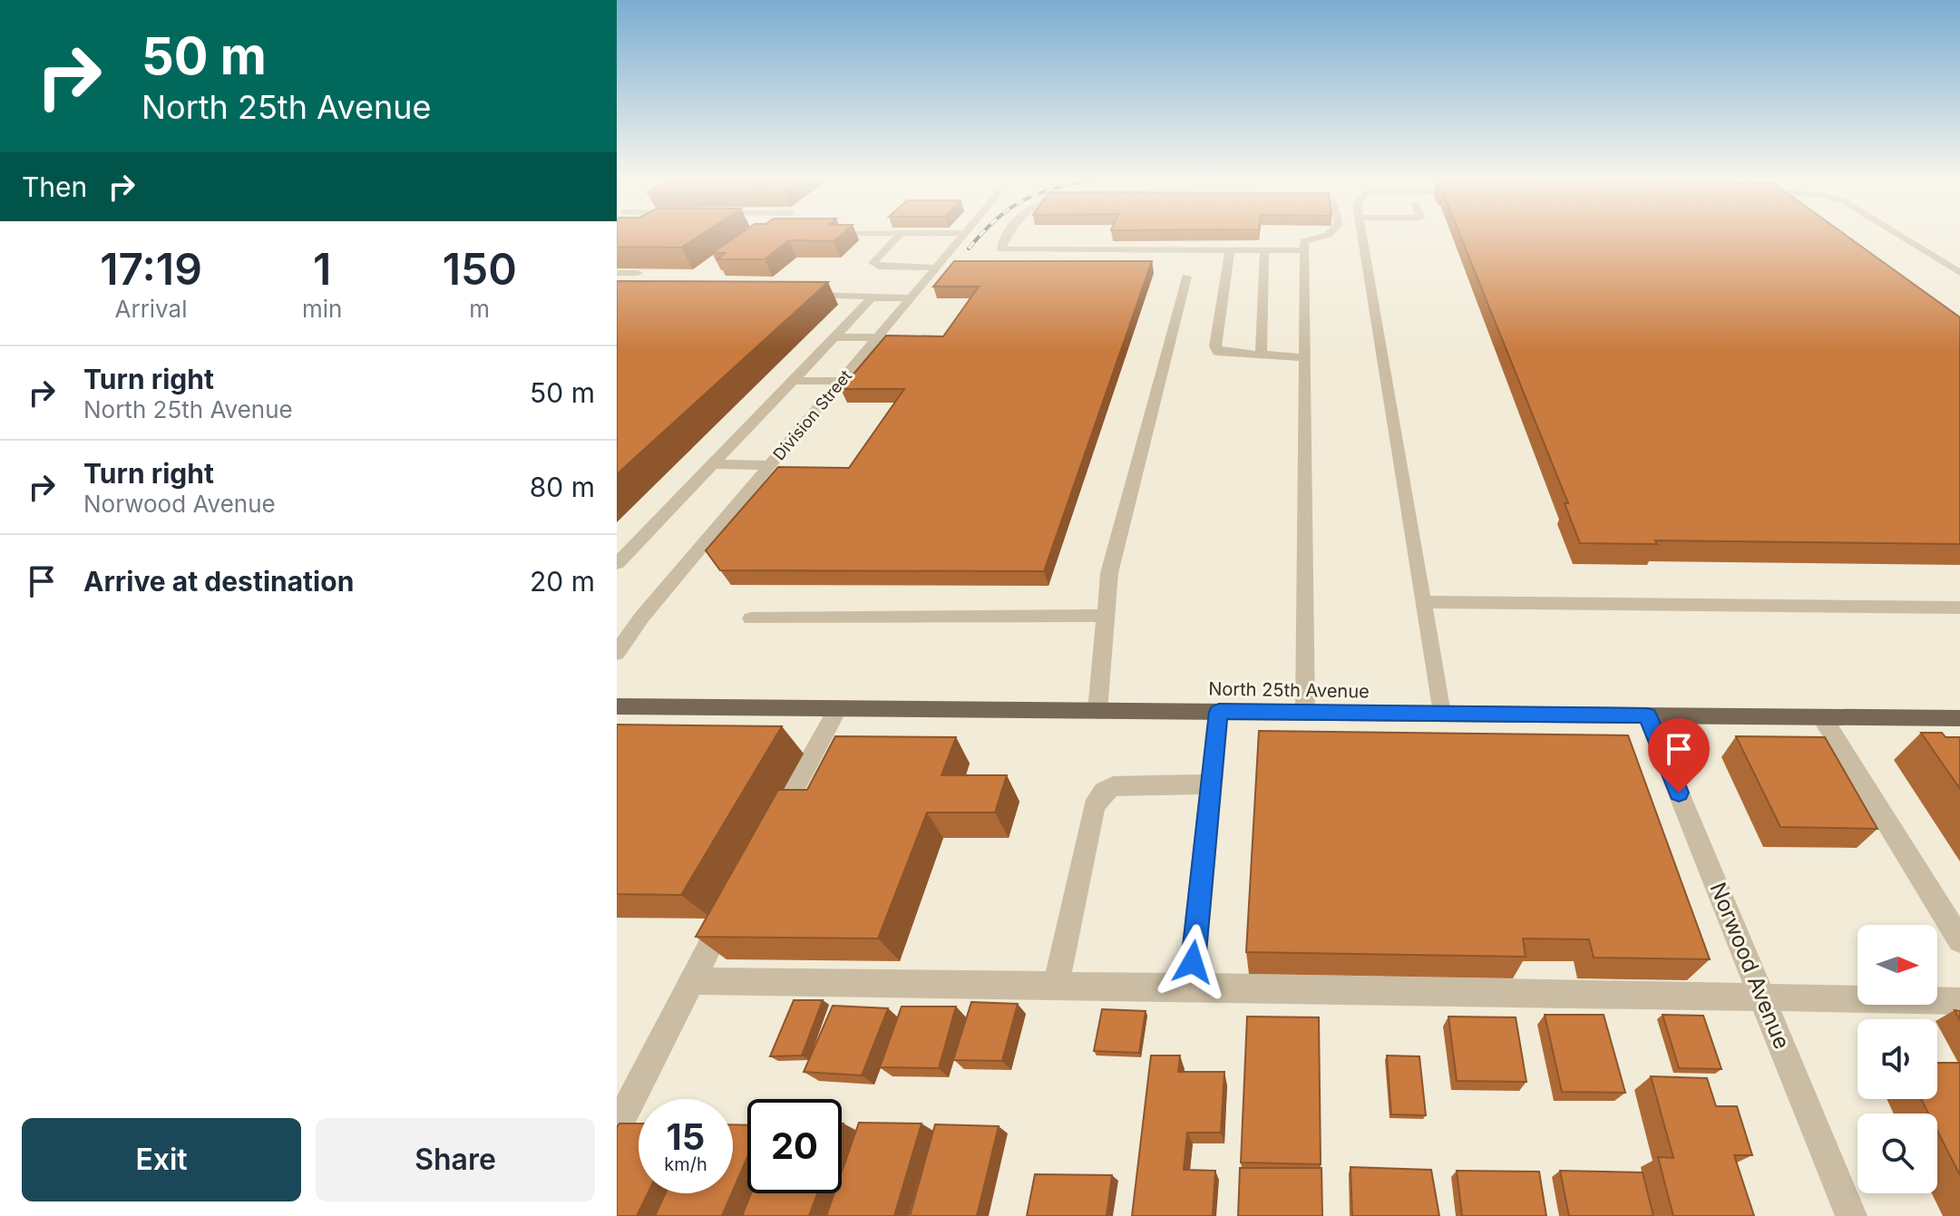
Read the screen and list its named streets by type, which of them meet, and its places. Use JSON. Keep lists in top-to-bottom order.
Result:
{
  "streets": {
    "main road": ["North 25th Avenue"],
    "street": ["Division Street", "Norwood Avenue"]
  },
  "crossings": [
    ["North 25th Avenue", "Norwood Avenue"]
  ],
  "north": "right",
  "page": {
    "turn": ["50 m", "North 25th Avenue"],
    "then": "Then",
    "eta": [
      "17:19",
      "Arrival",
      "1",
      "min",
      "150",
      "m"
    ],
    "list": [
      {
        "name": "Turn right",
        "note": "North 25th Avenue",
        "value": "50 m"
      },
      {
        "name": "Turn right",
        "note": "Norwood Avenue",
        "value": "80 m"
      },
      {
        "name": "Arrive at destination",
        "value": "20 m"
      }
    ],
    "speed": "15 km/h",
    "limit": "20",
    "buttons": ["Exit", "Share"]
  }
}
